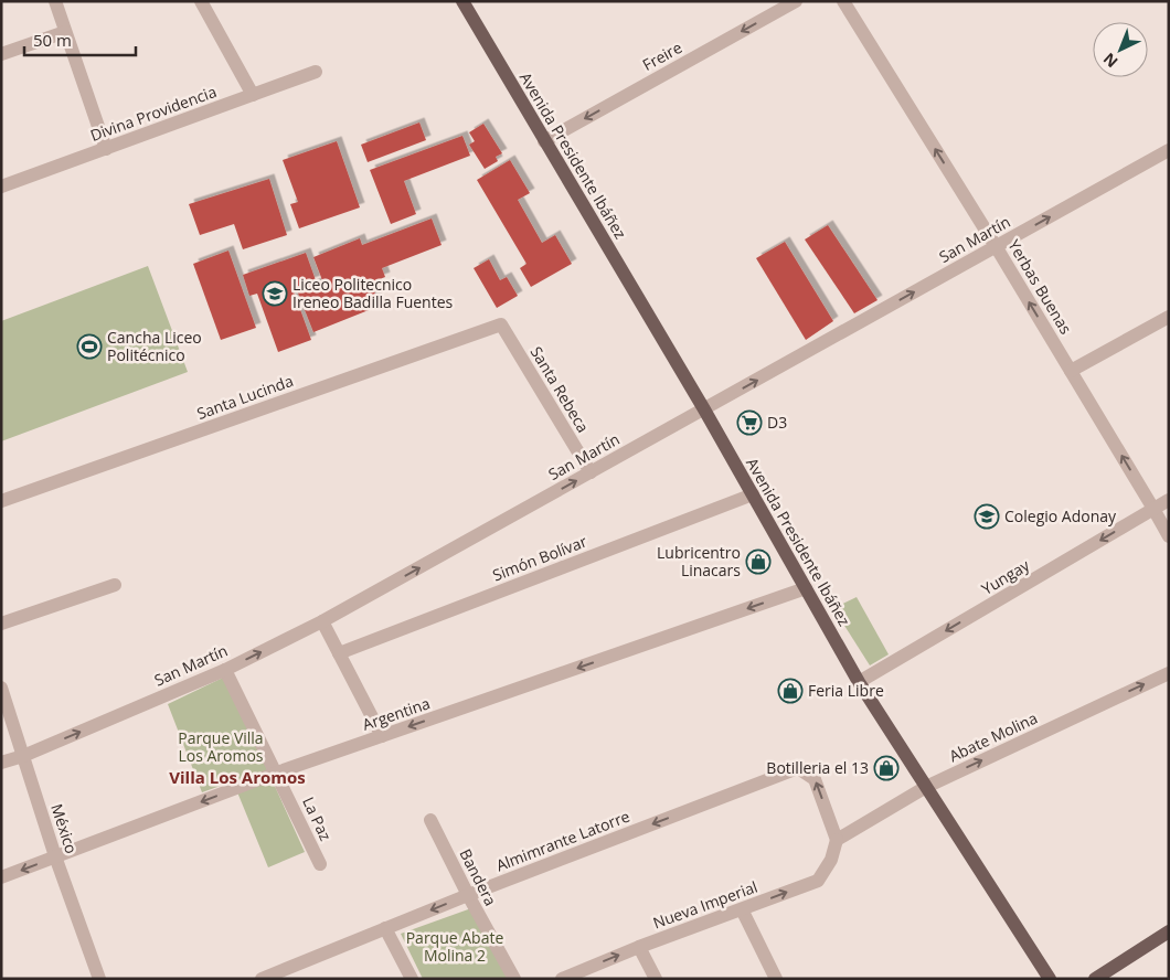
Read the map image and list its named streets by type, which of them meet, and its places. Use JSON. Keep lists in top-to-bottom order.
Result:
{
  "streets": {
    "main road": ["Avenida Presidente Ibáñez"],
    "street": [
      "Freire",
      "Divina Providencia",
      "San Martín",
      "Yerbas Buenas",
      "Santa Rebeca",
      "Santa Lucinda",
      "Simón Bolívar",
      "Yungay",
      "Argentina",
      "Abate Molina",
      "La Paz",
      "México",
      "Almimrante Latorre",
      "Bandera",
      "Nueva Imperial"
    ]
  },
  "crossings": [
    ["Freire", "Avenida Presidente Ibáñez"],
    ["Avenida Presidente Ibáñez", "San Martín"],
    ["Avenida Presidente Ibáñez", "Simón Bolívar"],
    ["Avenida Presidente Ibáñez", "Yungay"],
    ["Avenida Presidente Ibáñez", "Argentina"],
    ["Avenida Presidente Ibáñez", "Abate Molina"],
    ["San Martín", "Yerbas Buenas"],
    ["San Martín", "Santa Rebeca"],
    ["San Martín", "La Paz"],
    ["San Martín", "México"],
    ["Yerbas Buenas", "Yungay"],
    ["Santa Rebeca", "Santa Lucinda"],
    ["Argentina", "La Paz"],
    ["Argentina", "México"],
    ["Abate Molina", "Almimrante Latorre"],
    ["Abate Molina", "Nueva Imperial"],
    ["Almimrante Latorre", "Bandera"],
    ["Almimrante Latorre", "Nueva Imperial"]
  ],
  "one_way": [
    "Freire",
    "San Martín",
    "Yerbas Buenas",
    "Yungay",
    "Argentina",
    "Abate Molina",
    "Almimrante Latorre",
    "Nueva Imperial"
  ],
  "districts": ["Villa Los Aromos"],
  "parks": ["Parque Villa Los Aromos", "Parque Abate Molina 2"],
  "places": {
    "school or university": ["Liceo Politecnico Ireneo Badilla Fuentes", "Colegio Adonay"],
    "sports": ["Cancha Liceo Politécnico"],
    "supermarket": ["D3"],
    "shop": ["Lubricentro Linacars", "Feria Libre", "Botilleria el 13"]
  },
  "scale_bar": "50 m",
  "north": "bottom left"
}
